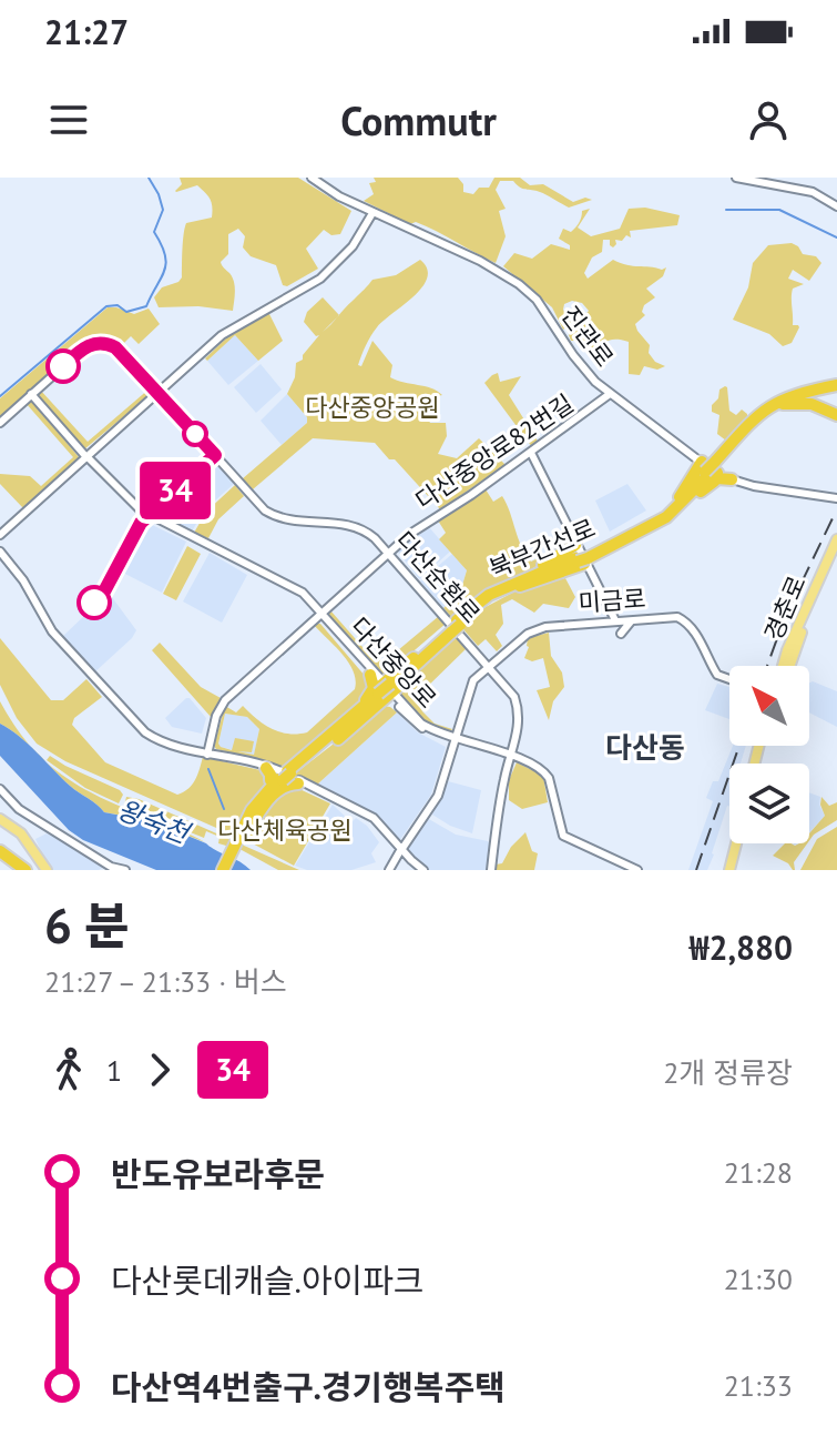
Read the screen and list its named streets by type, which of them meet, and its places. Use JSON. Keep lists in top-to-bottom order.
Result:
{
  "streets": {
    "highway": ["북부간선로"],
    "main road": ["경춘로"],
    "street": [
      "진관로",
      "다산중앙로82번길",
      "다산순환로",
      "미금로",
      "다산중앙로"
    ]
  },
  "crossings": [
    ["진관로", "다산중앙로82번길"],
    ["진관로", "북부간선로"],
    ["다산중앙로82번길", "다산순환로"],
    ["다산중앙로82번길", "다산중앙로"],
    ["북부간선로", "다산중앙로"],
    ["다산순환로", "미금로"],
    ["다산순환로", "다산중앙로"]
  ],
  "districts": ["다산동"],
  "water": ["왕숙천"],
  "parks": ["다산중앙공원", "다산체육공원"],
  "lines": ["bus line 34"],
  "north": "top left",
  "page": {
    "status": "21:27",
    "header": "Commutr",
    "on_map": "34",
    "heading": ["6 분", "21:27 – 21:33 · 버스", "₩2,880"],
    "legs": ["1", "34", "2개 정류장"],
    "list": [
      {
        "name": "반도유보라후문",
        "value": "21:28"
      },
      {
        "name": "다산롯데캐슬.아이파크",
        "value": "21:30"
      },
      {
        "name": "다산역4번출구.경기행복주택",
        "value": "21:33"
      }
    ]
  }
}
